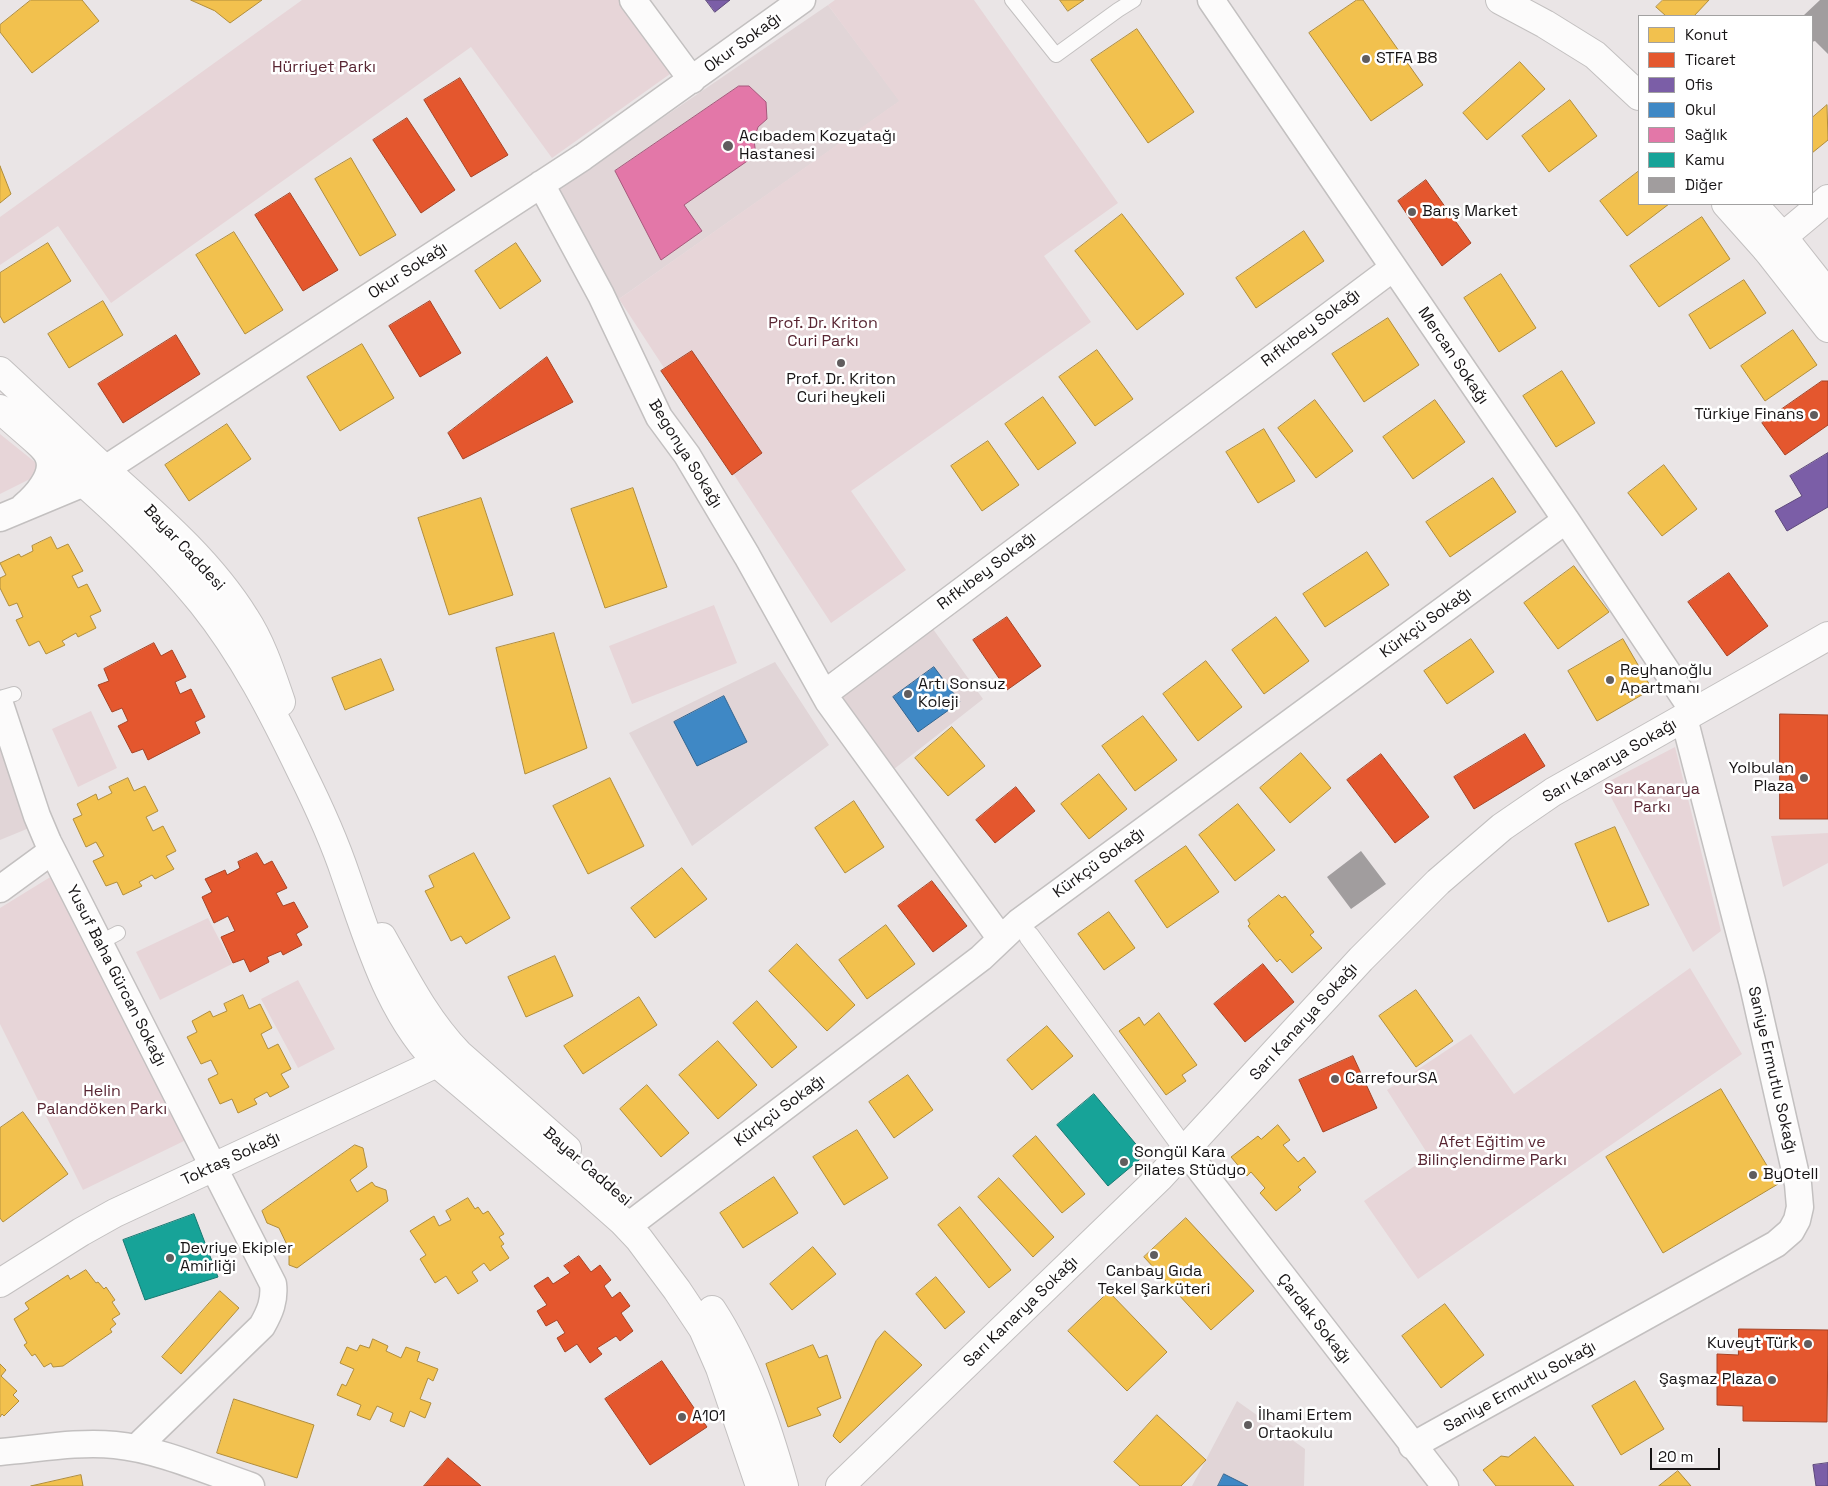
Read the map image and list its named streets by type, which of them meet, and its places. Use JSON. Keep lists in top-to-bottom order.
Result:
{
  "streets": {
    "main road": ["Bayar Caddesi", "Sarı Kanarya Sokağı", "Toktaş Sokağı"],
    "street": [
      "Okur Sokağı",
      "Rıfkıbey Sokağı",
      "Mercan Sokağı",
      "Begonya Sokağı",
      "Kürkçü Sokağı",
      "Yusuf Baha Gürcan Sokağı",
      "Saniye Ermutlu Sokağı",
      "Çardak Sokağı"
    ]
  },
  "crossings": [
    ["Okur Sokağı", "Begonya Sokağı"],
    ["Okur Sokağı", "Bayar Caddesi"],
    ["Rıfkıbey Sokağı", "Mercan Sokağı"],
    ["Rıfkıbey Sokağı", "Begonya Sokağı"],
    ["Mercan Sokağı", "Kürkçü Sokağı"],
    ["Mercan Sokağı", "Sarı Kanarya Sokağı"],
    ["Mercan Sokağı", "Saniye Ermutlu Sokağı"],
    ["Bayar Caddesi", "Kürkçü Sokağı"],
    ["Bayar Caddesi", "Toktaş Sokağı"],
    ["Sarı Kanarya Sokağı", "Saniye Ermutlu Sokağı"],
    ["Sarı Kanarya Sokağı", "Çardak Sokağı"],
    ["Yusuf Baha Gürcan Sokağı", "Toktaş Sokağı"],
    ["Saniye Ermutlu Sokağı", "Çardak Sokağı"]
  ],
  "parks": [
    "Hürriyet Parkı",
    "Prof. Dr. Kriton Curi Parkı",
    "Sarı Kanarya Parkı",
    "Helin Palandöken Parkı",
    "Afet Eğitim ve Bilinçlendirme Parkı"
  ],
  "places": [
    "STFA B8",
    "Acıbadem Kozyatağı Hastanesi",
    "Barış Market",
    "Prof. Dr. Kriton Curi heykeli",
    "Türkiye Finans",
    "Reyhanoğlu Apartmanı",
    "Artı Sonsuz Koleji",
    "Yolbulan Plaza",
    "CarrefourSA",
    "Songül Kara Pilates Stüdyo",
    "ByOtell",
    "Canbay Gıda Tekel Şarküteri",
    "Devriye Ekipler Amirliği",
    "Kuveyt Türk",
    "Şaşmaz Plaza",
    "A101",
    "İlhami Ertem Ortaokulu"
  ],
  "legend": [
    "Konut",
    "Ticaret",
    "Ofis",
    "Okul",
    "Sağlık",
    "Kamu",
    "Diğer"
  ],
  "scale_bar": "20 m"
}
